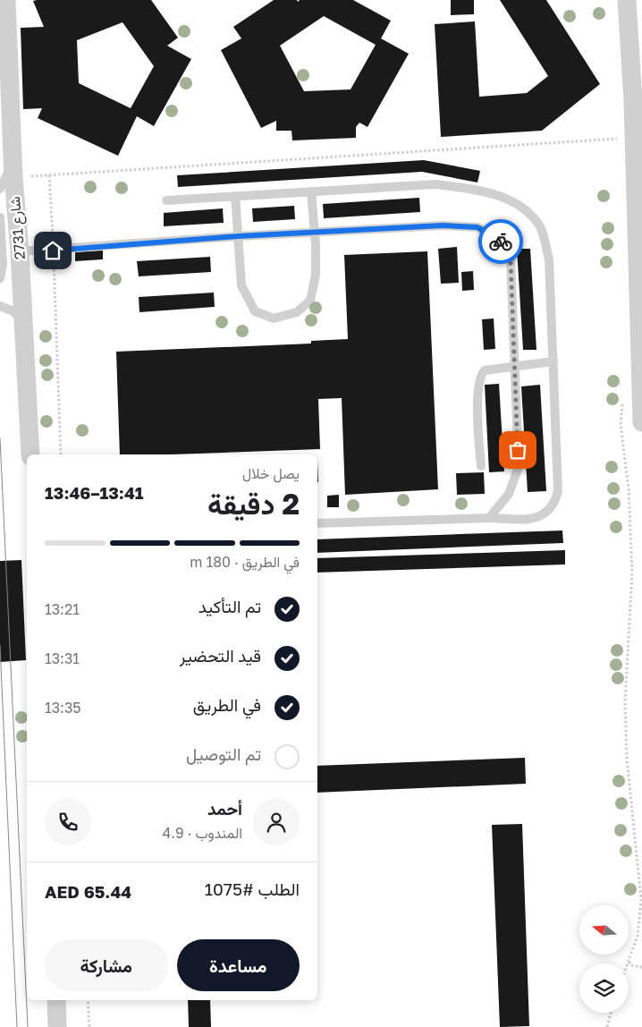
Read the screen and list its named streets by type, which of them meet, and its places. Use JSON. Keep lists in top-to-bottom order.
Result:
{
  "streets": {
    "street": ["شارع 2731"]
  },
  "north": "left",
  "page": {
    "heading": ["2 دقيقة", "يصل خلال", "13:41–13:46"],
    "panel": [
      "أحمد",
      "المندوب · 4.9",
      "الطلب #1075",
      "AED 65.44"
    ],
    "bar": "في الطريق · 180 m",
    "list": [
      ["تم التأكيد", "13:21"],
      ["قيد التحضير", "13:31"],
      ["في الطريق", "13:35"],
      "تم التوصيل"
    ],
    "buttons": ["مساعدة", "مشاركة"]
  }
}
